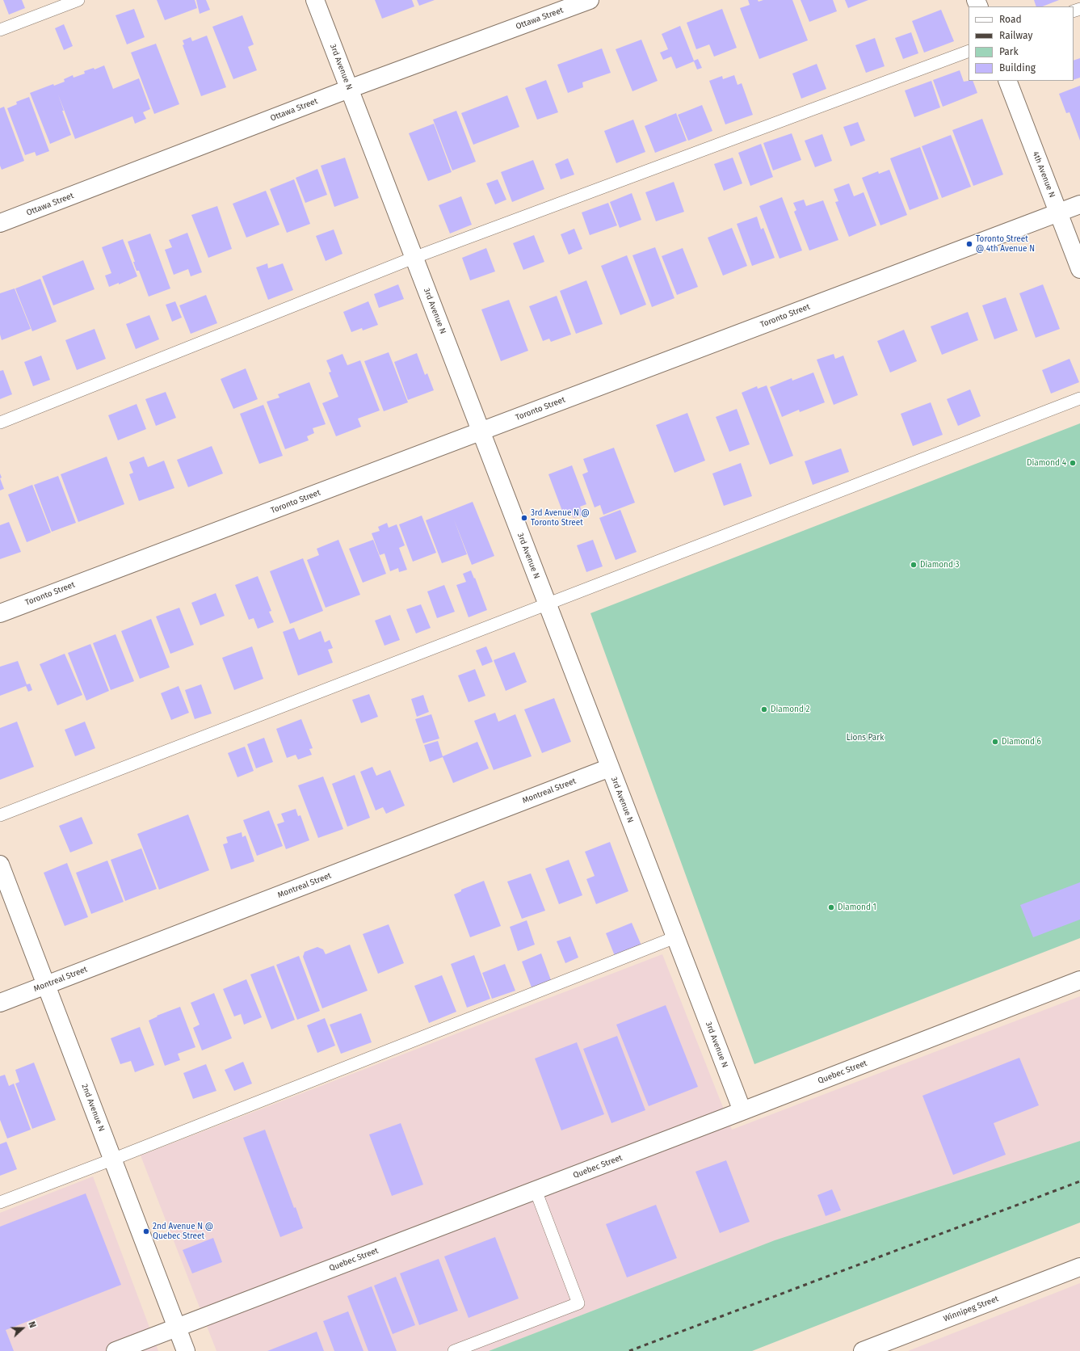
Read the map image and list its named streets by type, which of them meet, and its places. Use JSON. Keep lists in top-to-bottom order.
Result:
{
  "streets": {
    "street": [
      "Ottawa Street",
      "3rd Avenue N",
      "4th Avenue N",
      "Toronto Street",
      "Montreal Street",
      "Quebec Street",
      "2nd Avenue N",
      "Winnipeg Street"
    ]
  },
  "crossings": [
    ["Ottawa Street", "3rd Avenue N"],
    ["3rd Avenue N", "Toronto Street"],
    ["3rd Avenue N", "Montreal Street"],
    ["3rd Avenue N", "Quebec Street"],
    ["4th Avenue N", "Toronto Street"],
    ["Montreal Street", "2nd Avenue N"],
    ["Quebec Street", "2nd Avenue N"]
  ],
  "parks": ["Lions Park"],
  "places": [
    "Toronto Street @ 4th Avenue N",
    "Diamond 4",
    "3rd Avenue N @ Toronto Street",
    "Diamond 3",
    "Diamond 2",
    "Diamond 6",
    "Diamond 1",
    "2nd Avenue N @ Quebec Street"
  ],
  "legend": [
    "Road",
    "Railway",
    "Park",
    "Building"
  ],
  "north": "right"
}
